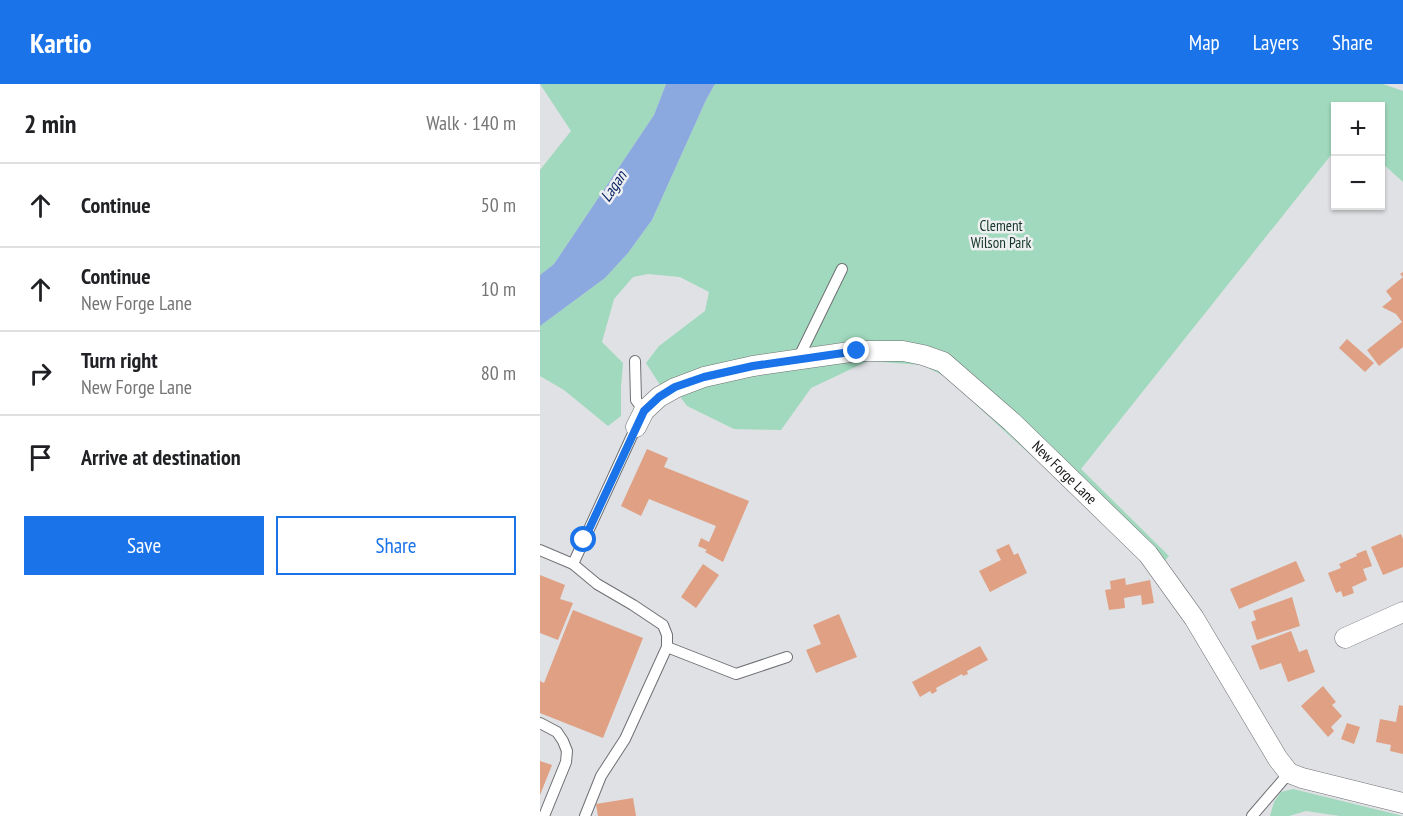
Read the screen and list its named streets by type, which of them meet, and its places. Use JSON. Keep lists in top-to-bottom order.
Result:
{
  "streets": {
    "street": ["New Forge Lane"]
  },
  "water": ["Lagan"],
  "parks": ["Clement Wilson Park"],
  "page": {
    "header": "Kartio",
    "nav": ["Map", "Layers", "Share"],
    "heading": ["2 min", "Walk · 140 m"],
    "map_buttons": ["+", "−"],
    "list": [
      ["Continue", "50 m"],
      ["Continue", "New Forge Lane", "10 m"],
      ["Turn right", "New Forge Lane", "80 m"],
      "Arrive at destination"
    ],
    "buttons": ["Save", "Share"]
  }
}
